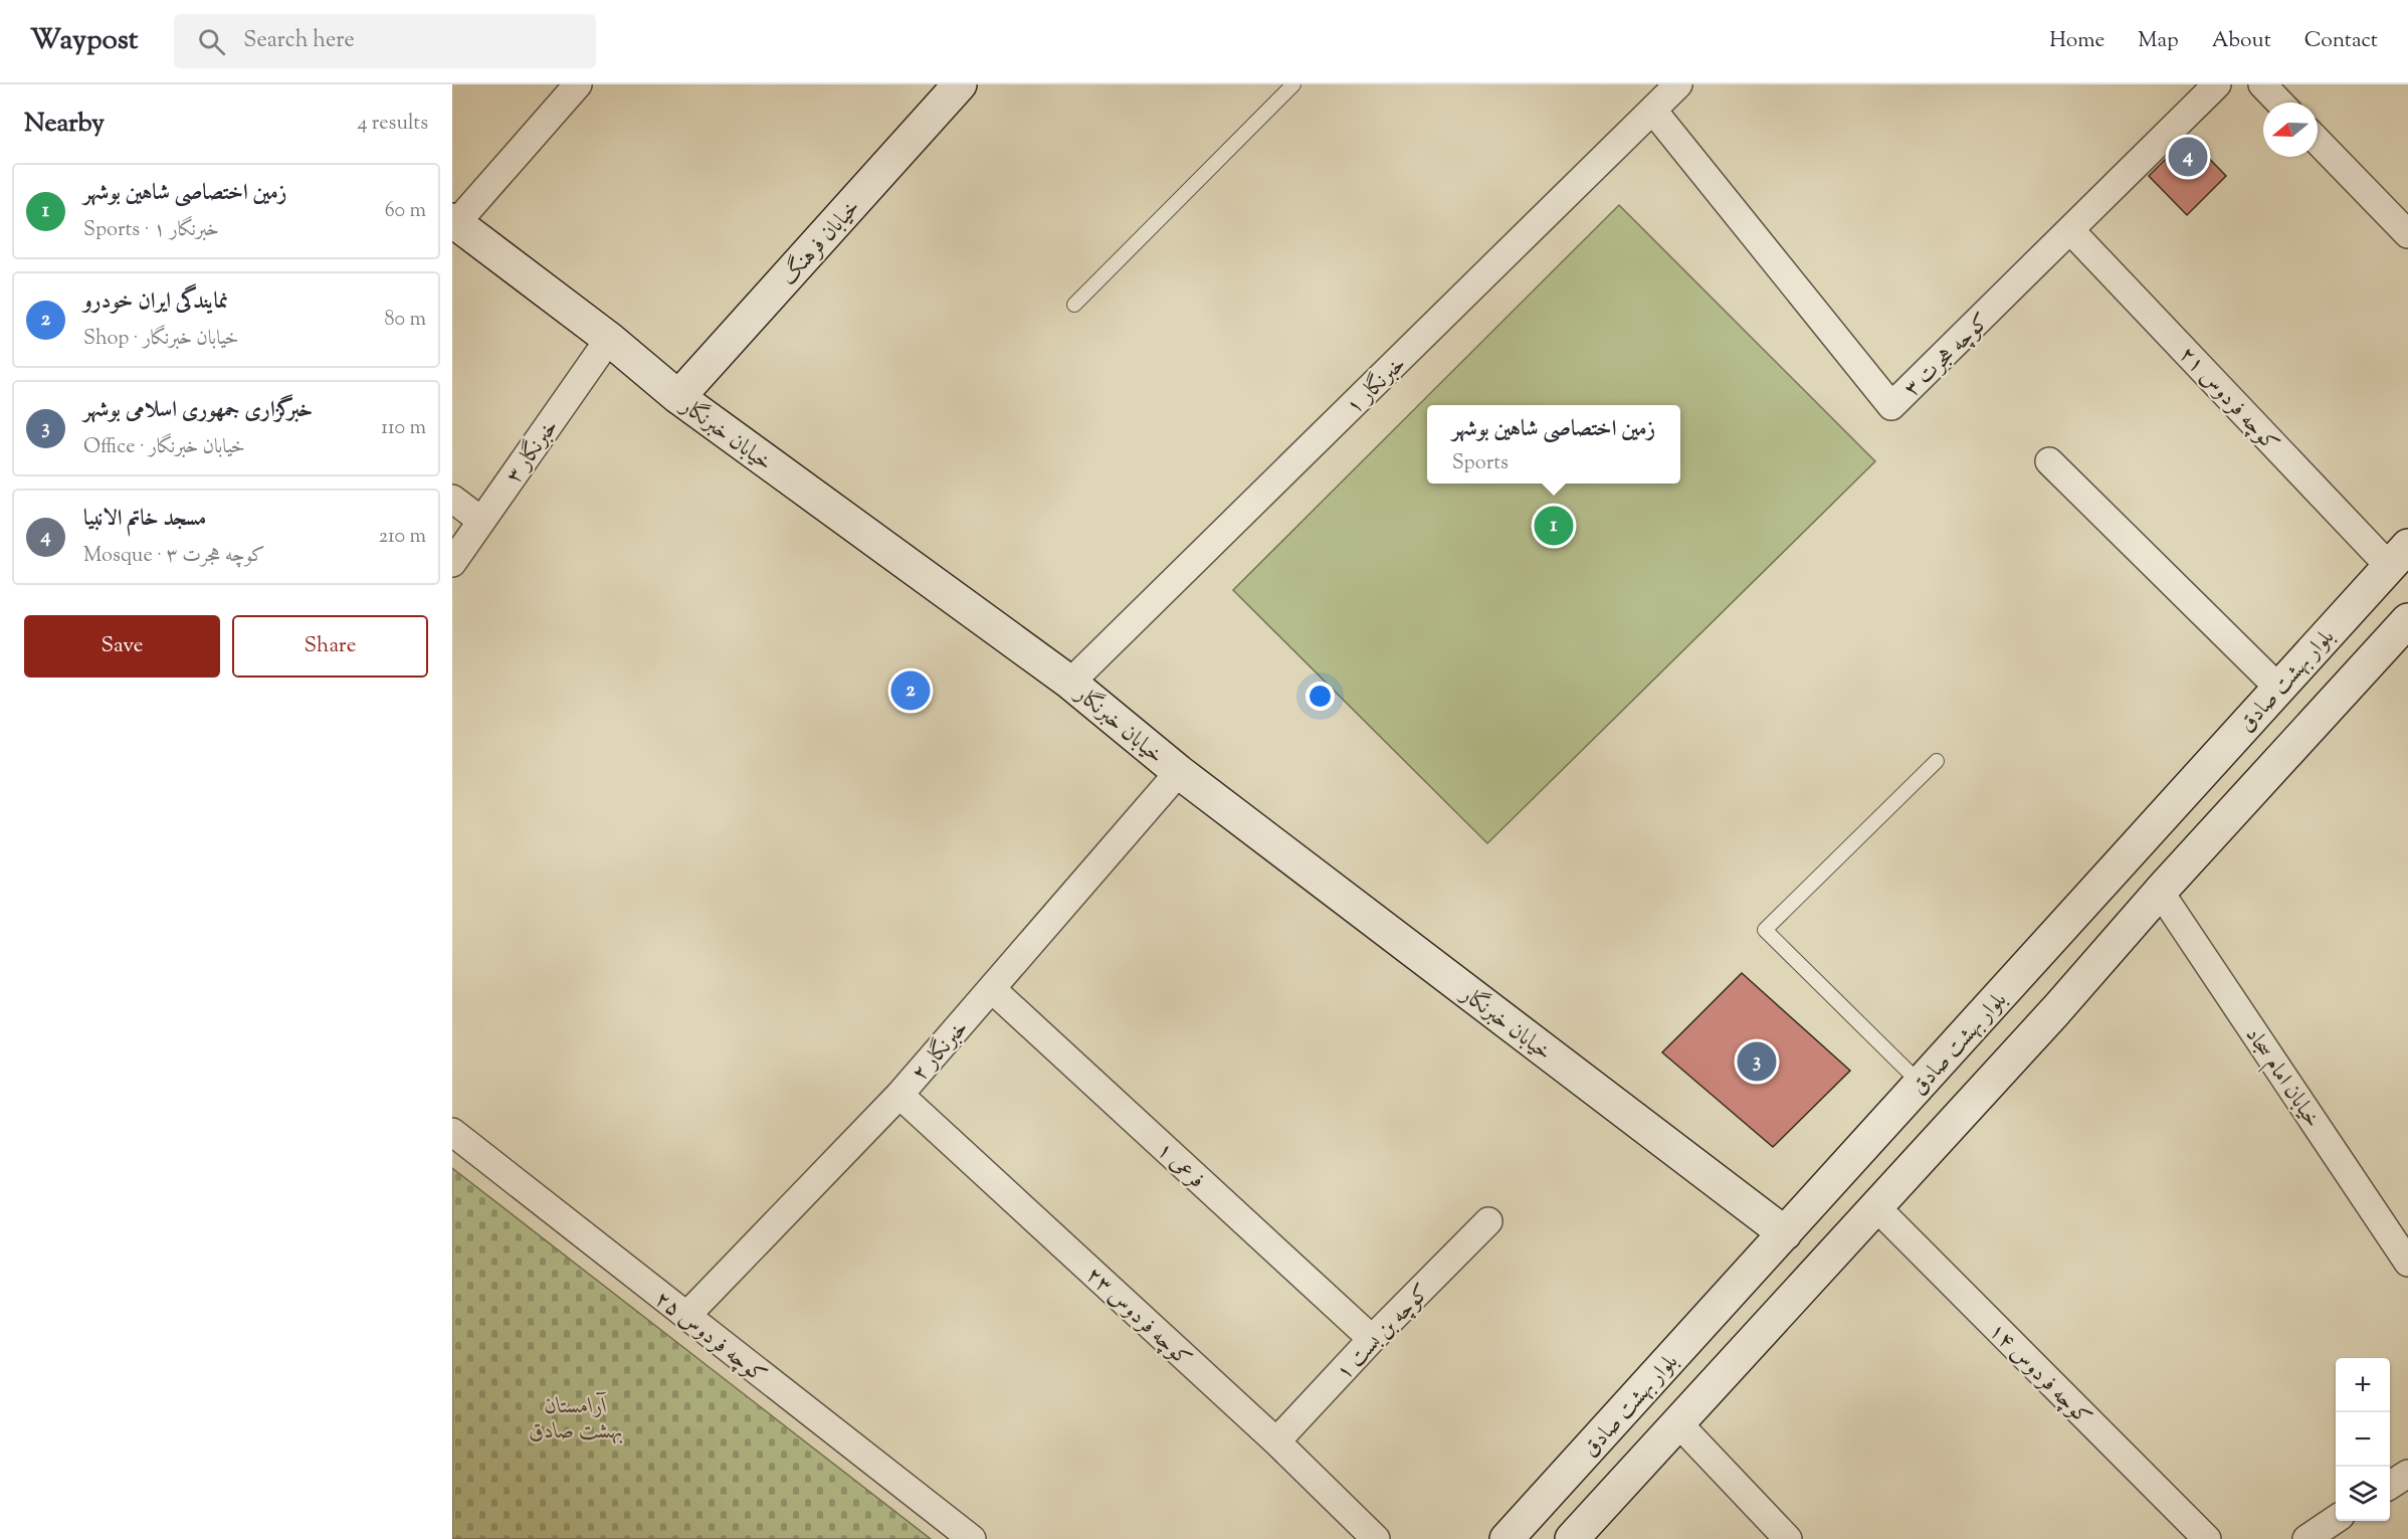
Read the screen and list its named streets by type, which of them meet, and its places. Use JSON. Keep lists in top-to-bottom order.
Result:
{
  "streets": {
    "street": [
      "خیابان فرهنگ",
      "کوچه هجرت ۳",
      "خبرنگار ۱",
      "کوچه فردوس ۲۱",
      "خیابان خبرنگار",
      "خبرنگار ۳",
      "بلوار بهشت صادق",
      "خبرنگار ۲",
      "خیابان امام سجاد",
      "فرعی ۱",
      "کوچه فردوس ۲۳",
      "کوچه بن بست ۱",
      "کوچه فردوس ۲۵",
      "کوچه فردوس ۱۴"
    ]
  },
  "crossings": [
    ["خیابان فرهنگ", "خیابان خبرنگار"],
    ["کوچه هجرت ۳", "خبرنگار ۱"],
    ["کوچه هجرت ۳", "کوچه فردوس ۲۱"],
    ["خبرنگار ۱", "خیابان خبرنگار"],
    ["کوچه فردوس ۲۱", "بلوار بهشت صادق"],
    ["خیابان خبرنگار", "خبرنگار ۳"],
    ["خیابان خبرنگار", "بلوار بهشت صادق"],
    ["خیابان خبرنگار", "خبرنگار ۲"],
    ["خبرنگار ۲", "فرعی ۱"],
    ["خبرنگار ۲", "کوچه فردوس ۲۳"],
    ["خبرنگار ۲", "کوچه فردوس ۲۵"],
    ["فرعی ۱", "کوچه بن بست ۱"],
    ["کوچه فردوس ۲۳", "کوچه بن بست ۱"]
  ],
  "parks": ["آرامستان بهشت صادق"],
  "north": "left",
  "page": {
    "header": "Waypost",
    "search": "Search here",
    "nav": [
      "Home",
      "Map",
      "About",
      "Contact"
    ],
    "heading": ["Nearby", "4 results"],
    "pins": [
      "4",
      "1",
      "2",
      "3"
    ],
    "list": [
      {
        "mark": "1",
        "name": "زمین اختصاصی شاهین بوشهر",
        "note": "Sports · خبرنگار ۱",
        "value": "60 m"
      },
      {
        "mark": "2",
        "name": "نمایندگی ایران خودرو",
        "note": "Shop · خیابان خبرنگار",
        "value": "80 m"
      },
      {
        "mark": "3",
        "name": "خبرگزاری جمهوری اسلامی بوشهر",
        "note": "Office · خیابان خبرنگار",
        "value": "110 m"
      },
      {
        "mark": "4",
        "name": "مسجد خاتم الانبیا",
        "note": "Mosque · کوچه هجرت ۳",
        "value": "210 m"
      }
    ],
    "popup": ["زمین اختصاصی شاهین بوشهر", "Sports"],
    "buttons": ["Save", "Share"],
    "map_buttons": ["+", "−"]
  }
}
